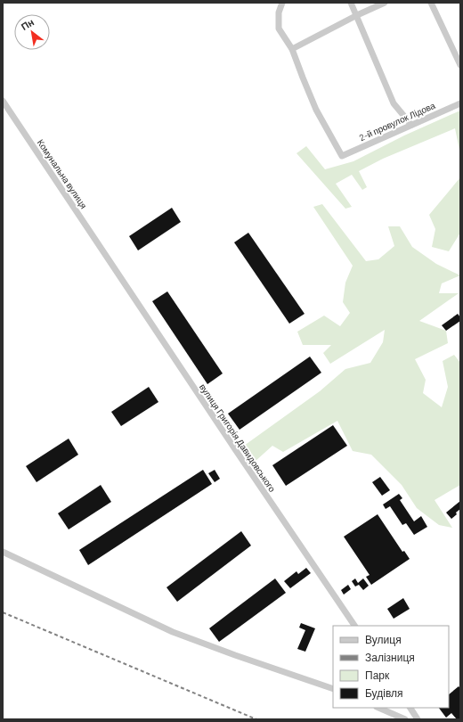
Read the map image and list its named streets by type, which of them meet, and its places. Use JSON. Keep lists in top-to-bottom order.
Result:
{
  "streets": {
    "street": ["2-й провулок Лідова", "Комунальна вулиця", "вулиця Григорія Давидовського"]
  },
  "crossings": [
    ["Комунальна вулиця", "вулиця Григорія Давидовського"]
  ],
  "legend": [
    "Вулиця",
    "Залізниця",
    "Парк",
    "Будівля"
  ],
  "north": "top left"
}
